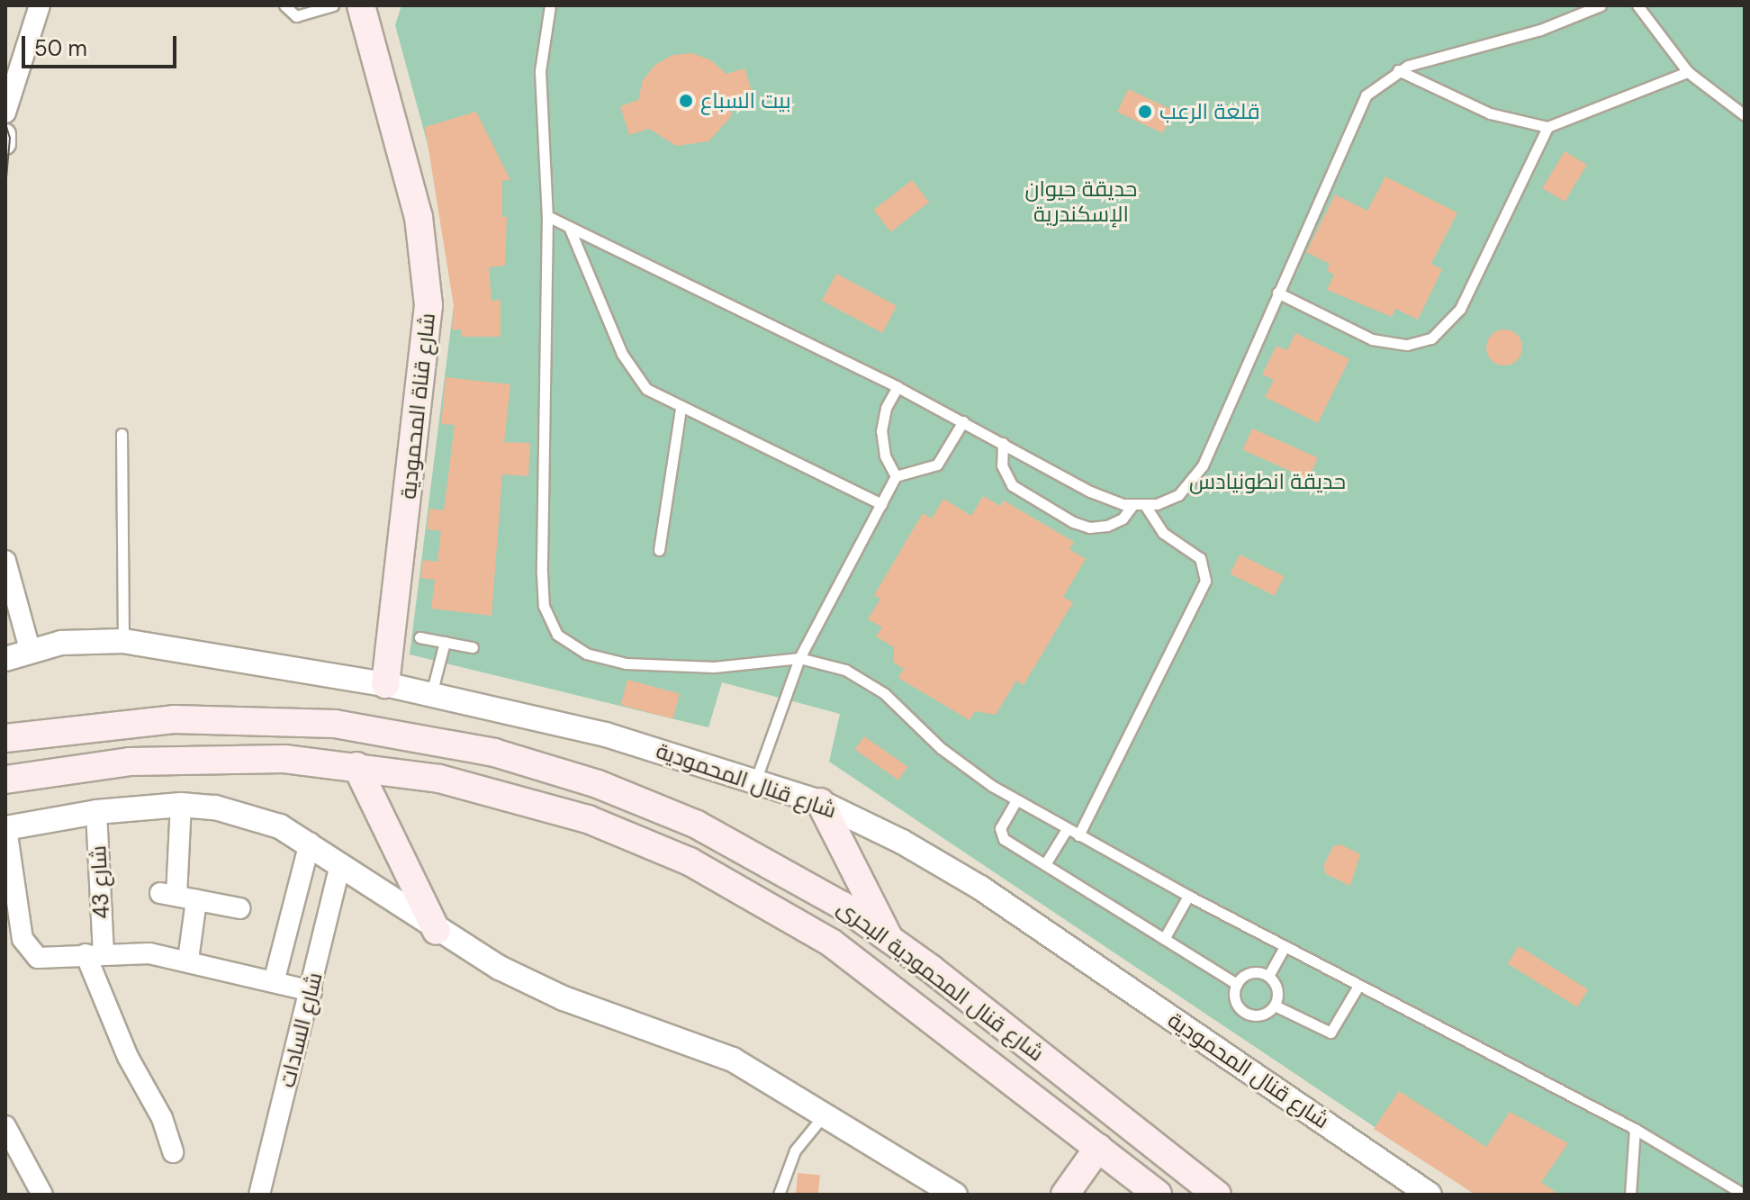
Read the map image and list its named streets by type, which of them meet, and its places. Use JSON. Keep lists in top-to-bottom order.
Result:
{
  "streets": {
    "main road": ["شارع قناة المحمودية", "شارع قنال المحمودية البحرى"],
    "street": ["شارع قنال المحمودية", "شارع 43", "شارع السادات"]
  },
  "crossings": [
    ["شارع قناة المحمودية", "شارع قنال المحمودية"]
  ],
  "parks": ["حديقة حيوان الإسكندرية", "حديقة انطونيادس"],
  "places": ["بيت السباع", "قلعة الرعب"],
  "scale_bar": "50 m"
}
